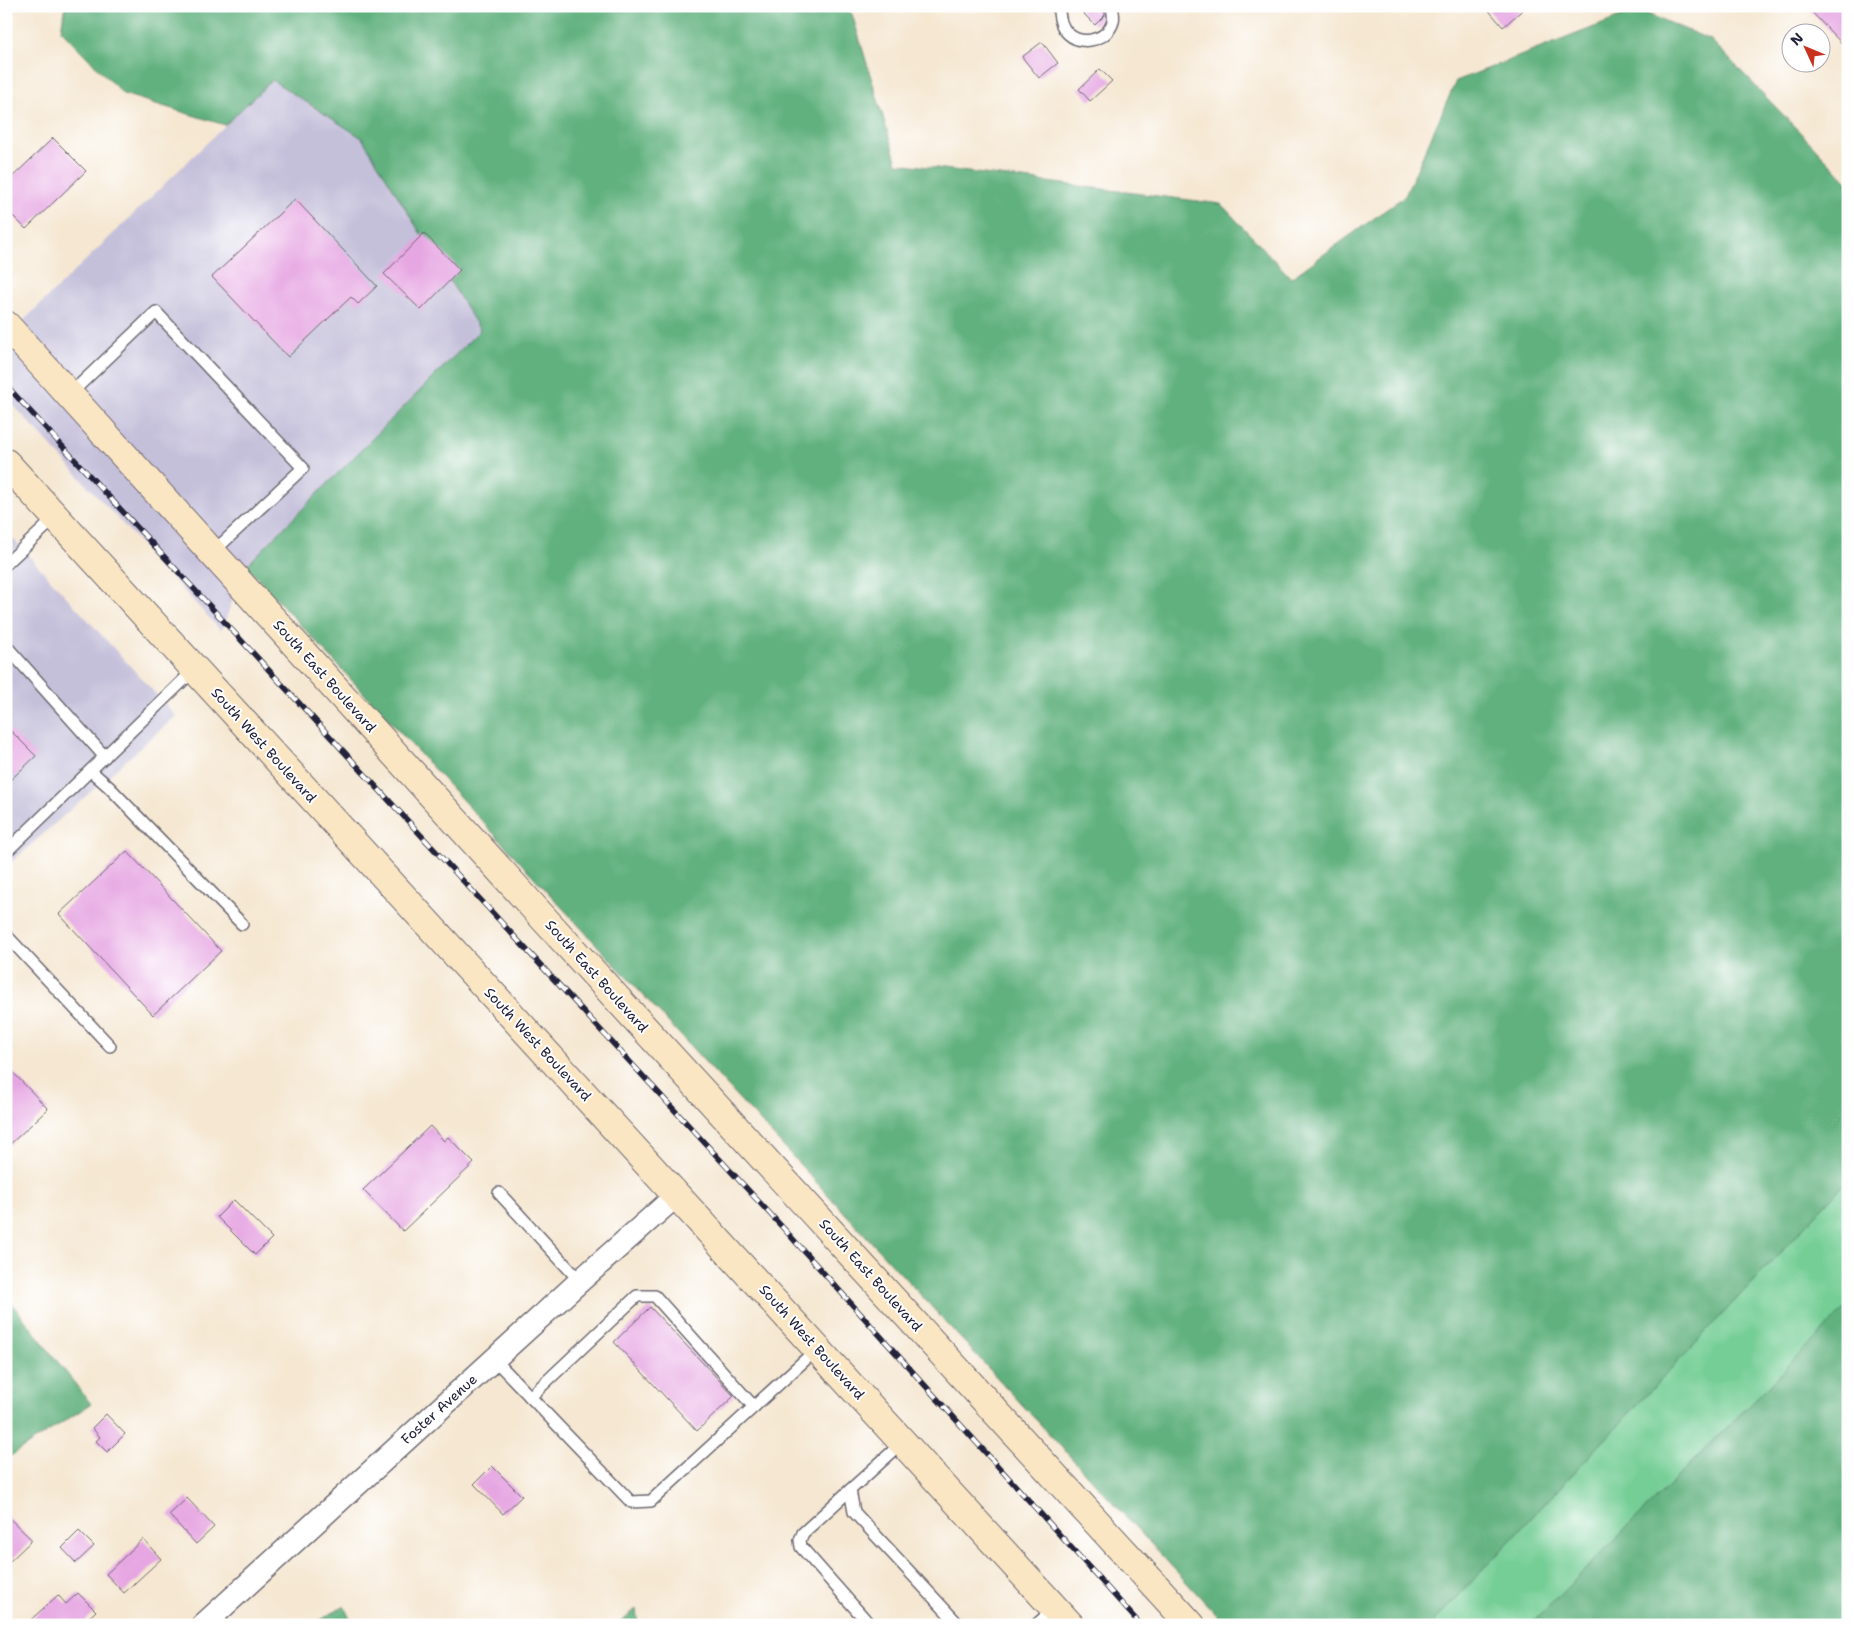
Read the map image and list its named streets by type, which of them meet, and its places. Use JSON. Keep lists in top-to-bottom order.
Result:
{
  "streets": {
    "main road": ["South East Boulevard", "South West Boulevard"],
    "street": ["Foster Avenue"]
  },
  "crossings": [
    ["South West Boulevard", "Foster Avenue"]
  ],
  "north": "top left"
}
